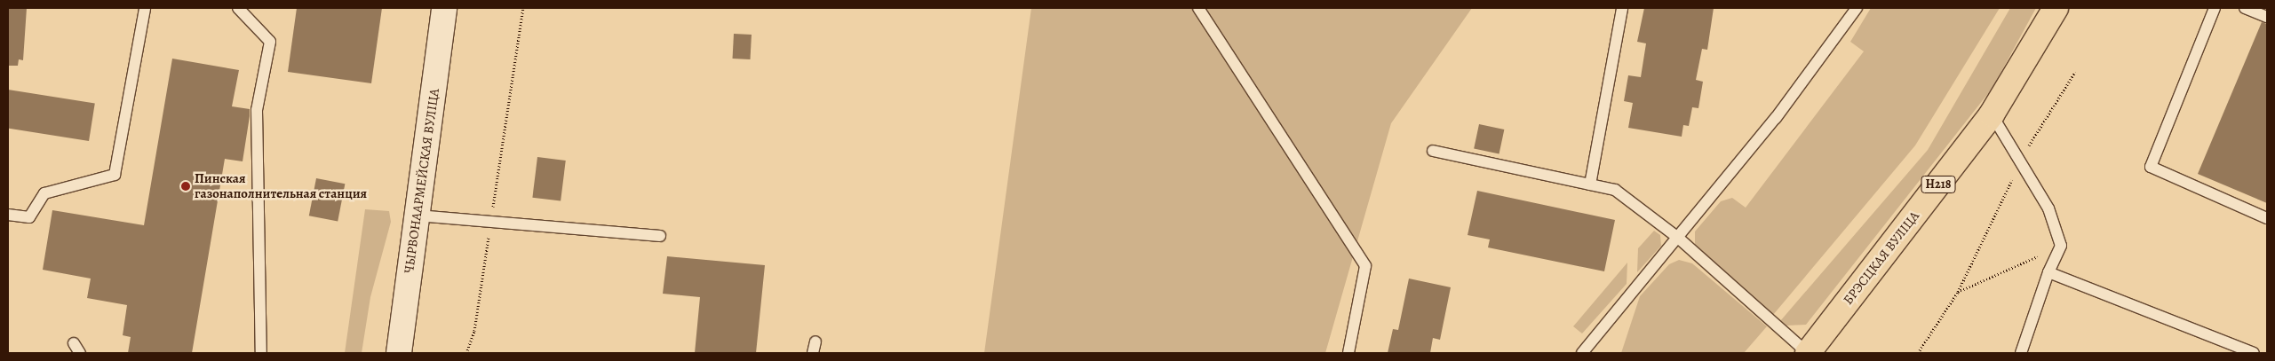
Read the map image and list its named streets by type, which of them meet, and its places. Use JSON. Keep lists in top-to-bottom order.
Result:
{
  "streets": {
    "main road": ["Н218", "БРЭСЦКАЯ ВУЛІЦА"],
    "street": ["ЧЫРВОНААРМЕЙСКАЯ ВУЛІЦА"]
  },
  "places": ["Пинская газонаполнительная станция"]
}
